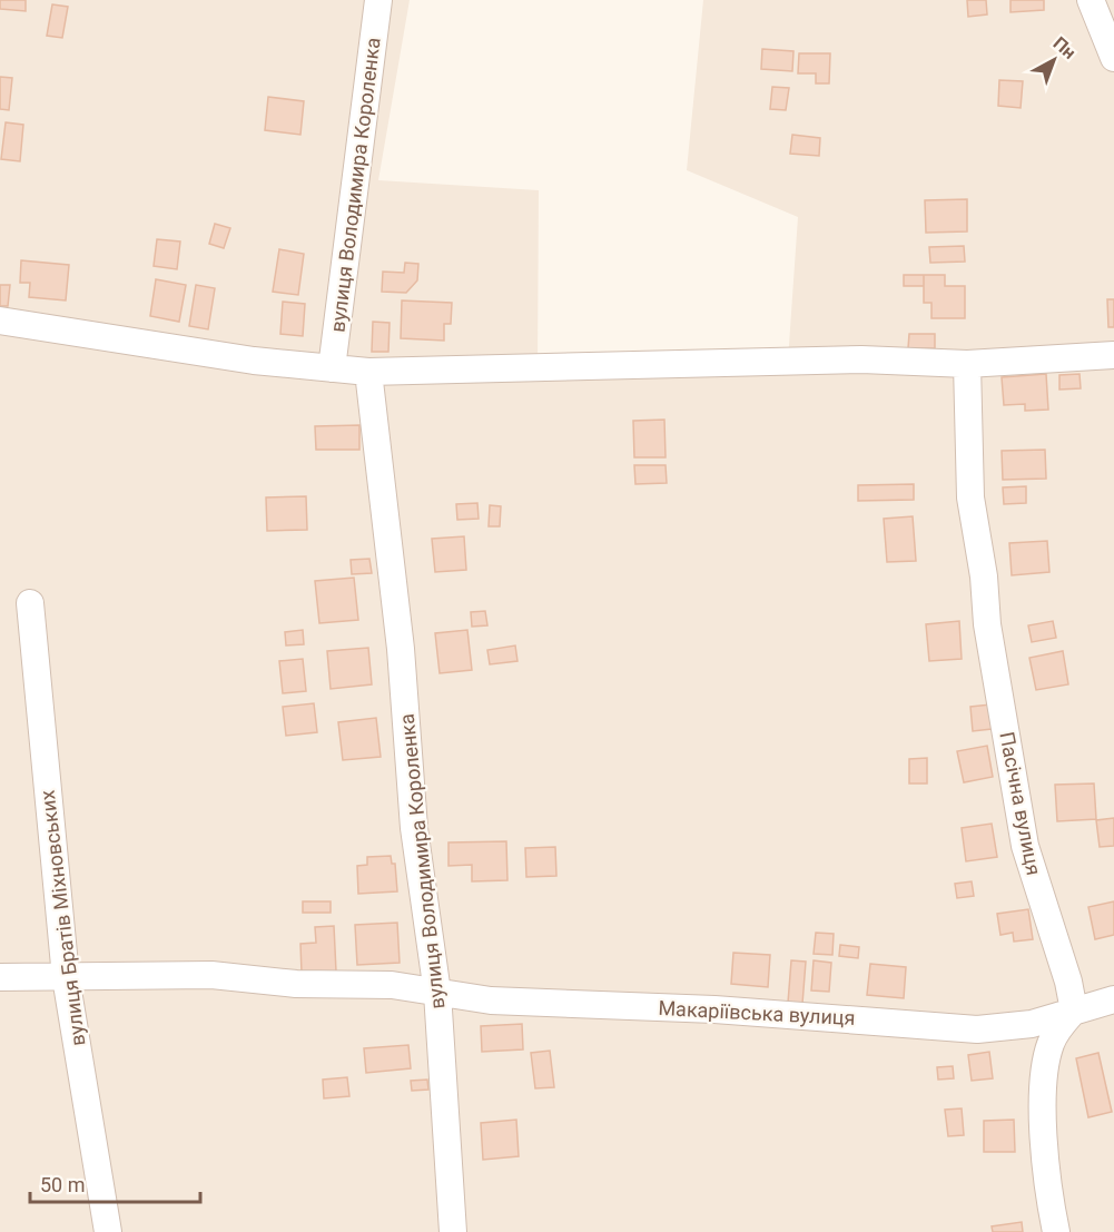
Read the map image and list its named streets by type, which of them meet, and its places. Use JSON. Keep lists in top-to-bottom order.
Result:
{
  "streets": {
    "street": [
      "вулиця Володимира Короленка",
      "Пасічна вулиця",
      "вулиця Братів Міхновських",
      "Макаріївська вулиця"
    ]
  },
  "crossings": [
    ["вулиця Володимира Короленка", "Макаріївська вулиця"],
    ["Пасічна вулиця", "Макаріївська вулиця"],
    ["вулиця Братів Міхновських", "Макаріївська вулиця"]
  ],
  "scale_bar": "50 m",
  "north": "top right"
}
